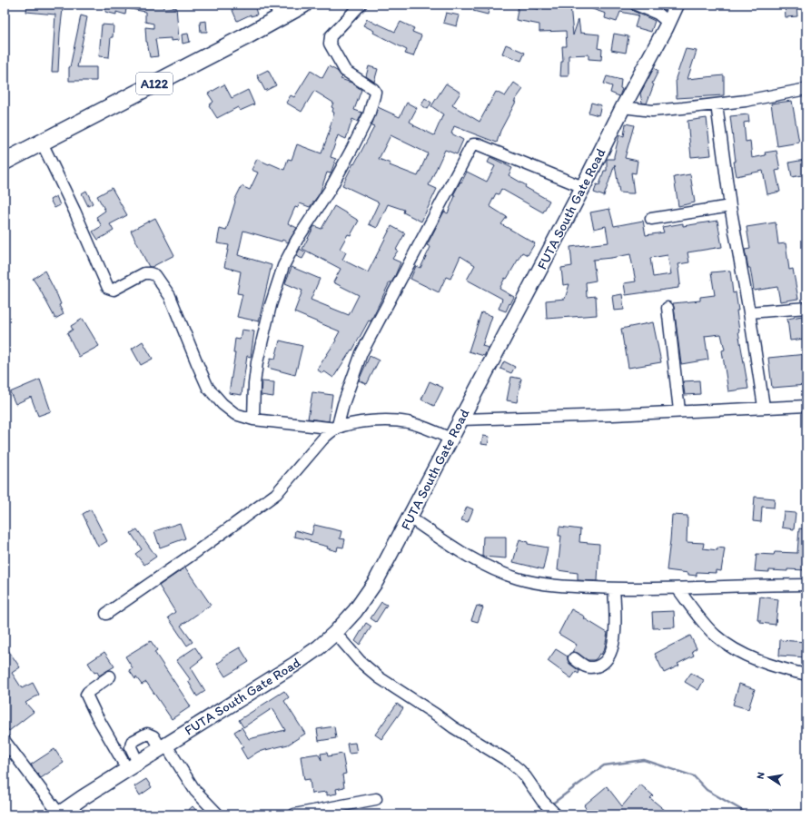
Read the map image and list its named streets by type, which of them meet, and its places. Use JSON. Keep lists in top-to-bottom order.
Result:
{
  "streets": {
    "highway": ["A122"],
    "main road": ["FUTA South Gate Road"]
  },
  "north": "left"
}
